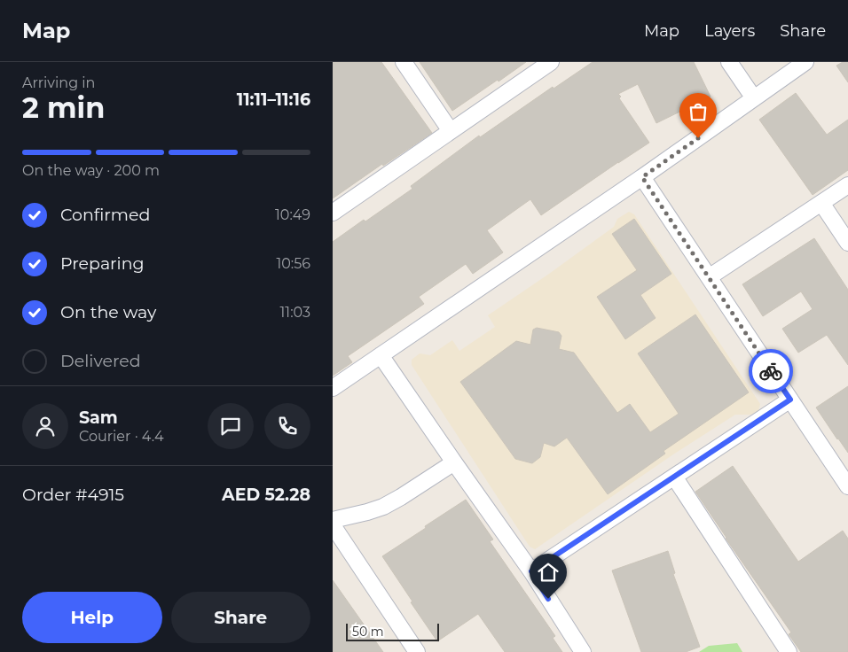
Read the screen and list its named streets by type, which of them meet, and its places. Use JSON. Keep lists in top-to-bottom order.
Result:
{
  "scale_bar": "50 m",
  "page": {
    "header": "Map",
    "nav": ["Map", "Layers", "Share"],
    "heading": ["2 min", "Arriving in", "11:11–11:16"],
    "panel": [
      "Sam",
      "Courier · 4.4",
      "Order #4915",
      "AED 52.28"
    ],
    "bar": "On the way · 200 m",
    "list": [
      ["Confirmed", "10:49"],
      ["Preparing", "10:56"],
      ["On the way", "11:03"],
      "Delivered"
    ],
    "buttons": ["Help", "Share"],
    "scale": "50 m"
  }
}
